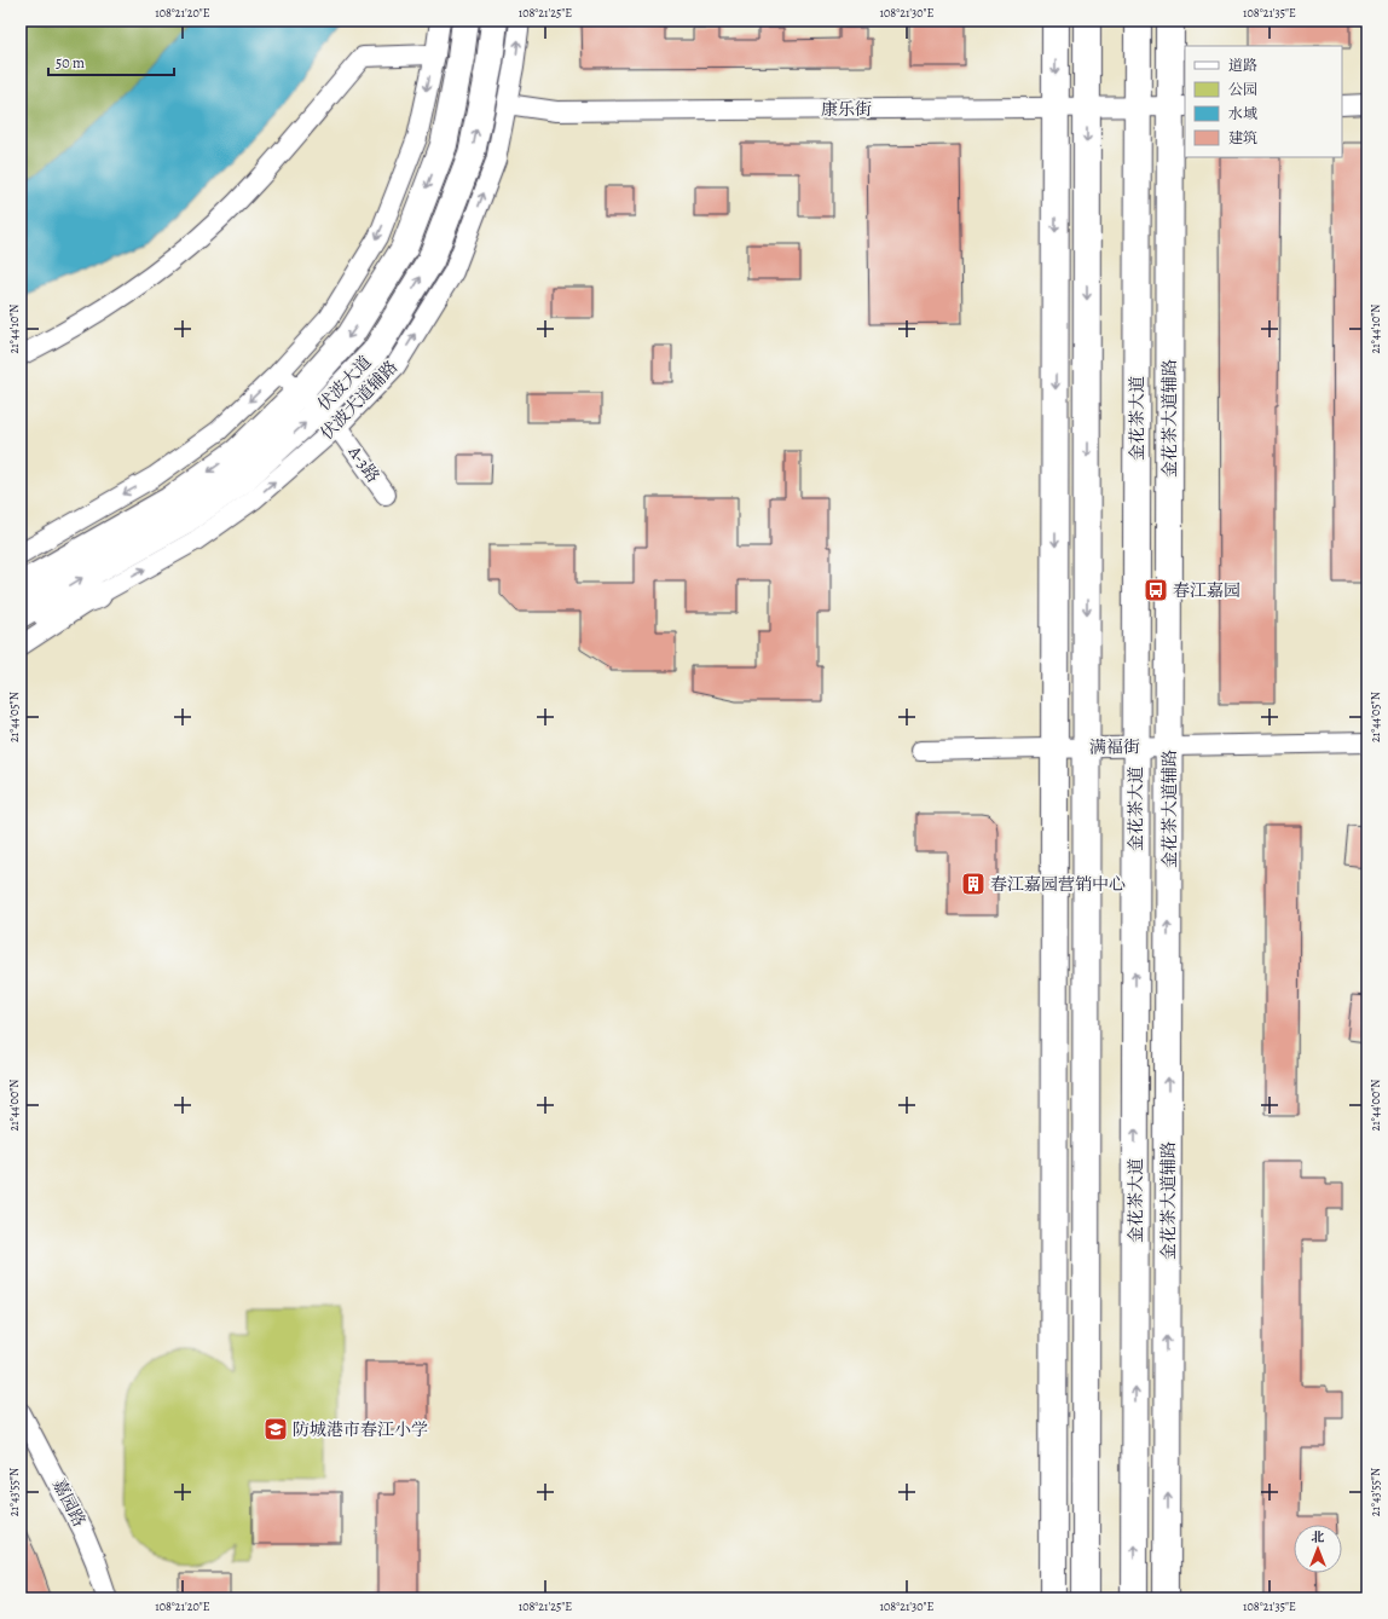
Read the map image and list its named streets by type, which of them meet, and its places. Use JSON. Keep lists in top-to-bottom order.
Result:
{
  "streets": {
    "main road": ["伏波大道", "金花茶大道", "金花茶大道辅路"],
    "street": [
      "康乐街",
      "伏波大道辅路",
      "A-3路",
      "满福街",
      "嘉园路"
    ]
  },
  "crossings": [
    ["康乐街", "伏波大道辅路"],
    ["康乐街", "金花茶大道"],
    ["康乐街", "金花茶大道辅路"],
    ["伏波大道", "伏波大道辅路"],
    ["伏波大道", "A-3路"],
    ["伏波大道辅路", "A-3路"],
    ["金花茶大道", "满福街"],
    ["金花茶大道辅路", "满福街"]
  ],
  "places": {
    "bus stop": ["春江嘉园"],
    "building": ["春江嘉园营销中心"],
    "school or university": ["防城港市春江小学"]
  },
  "legend": [
    "道路",
    "公园",
    "水域",
    "建筑"
  ],
  "scale_bar": "50 m",
  "north": "top",
  "coordinates": [
    "108°21'20\"E",
    "108°21'25\"E",
    "108°21'30\"E",
    "108°21'35\"E",
    "21°44'10\"N",
    "21°44'05\"N",
    "21°44'00\"N",
    "21°43'55\"N"
  ]
}
